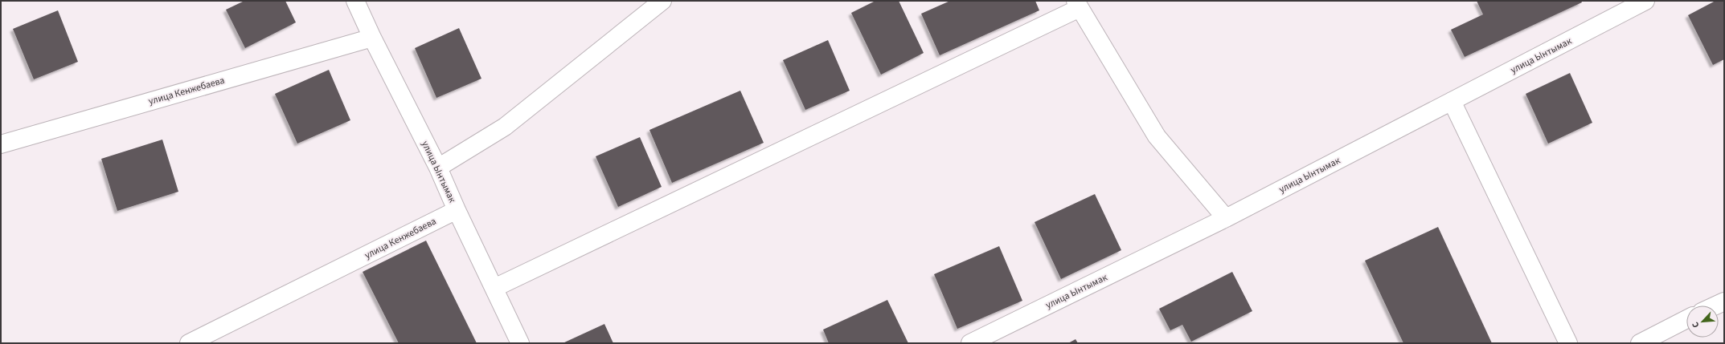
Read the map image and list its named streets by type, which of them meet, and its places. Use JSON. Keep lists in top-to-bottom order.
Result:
{
  "streets": {
    "street": ["улица Ынтымак", "улица Кенжебаева"]
  },
  "crossings": [
    ["улица Ынтымак", "улица Кенжебаева"]
  ],
  "north": "bottom left"
}
